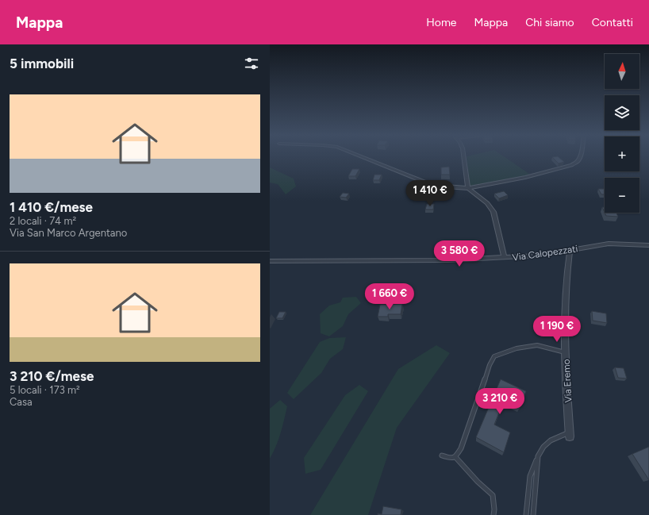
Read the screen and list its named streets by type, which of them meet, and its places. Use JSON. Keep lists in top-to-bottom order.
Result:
{
  "streets": {
    "street": ["Via Calopezzati", "Via Eremo"]
  },
  "crossings": [
    ["Via Calopezzati", "Via Eremo"]
  ],
  "north": "top",
  "page": {
    "header": "Mappa",
    "nav": [
      "Home",
      "Mappa",
      "Chi siamo",
      "Contatti"
    ],
    "heading": "5 immobili",
    "map_buttons": ["+", "−"],
    "list": [
      {
        "name": "1 410 €/mese",
        "note": "2 locali · 74 m² · Via San Marco Argentano"
      },
      {
        "name": "3 210 €/mese",
        "note": "5 locali · 173 m² · Casa"
      }
    ],
    "price": [
      "1 410 €",
      "3 580 €",
      "1 660 €",
      "1 190 €",
      "3 210 €"
    ]
  }
}
